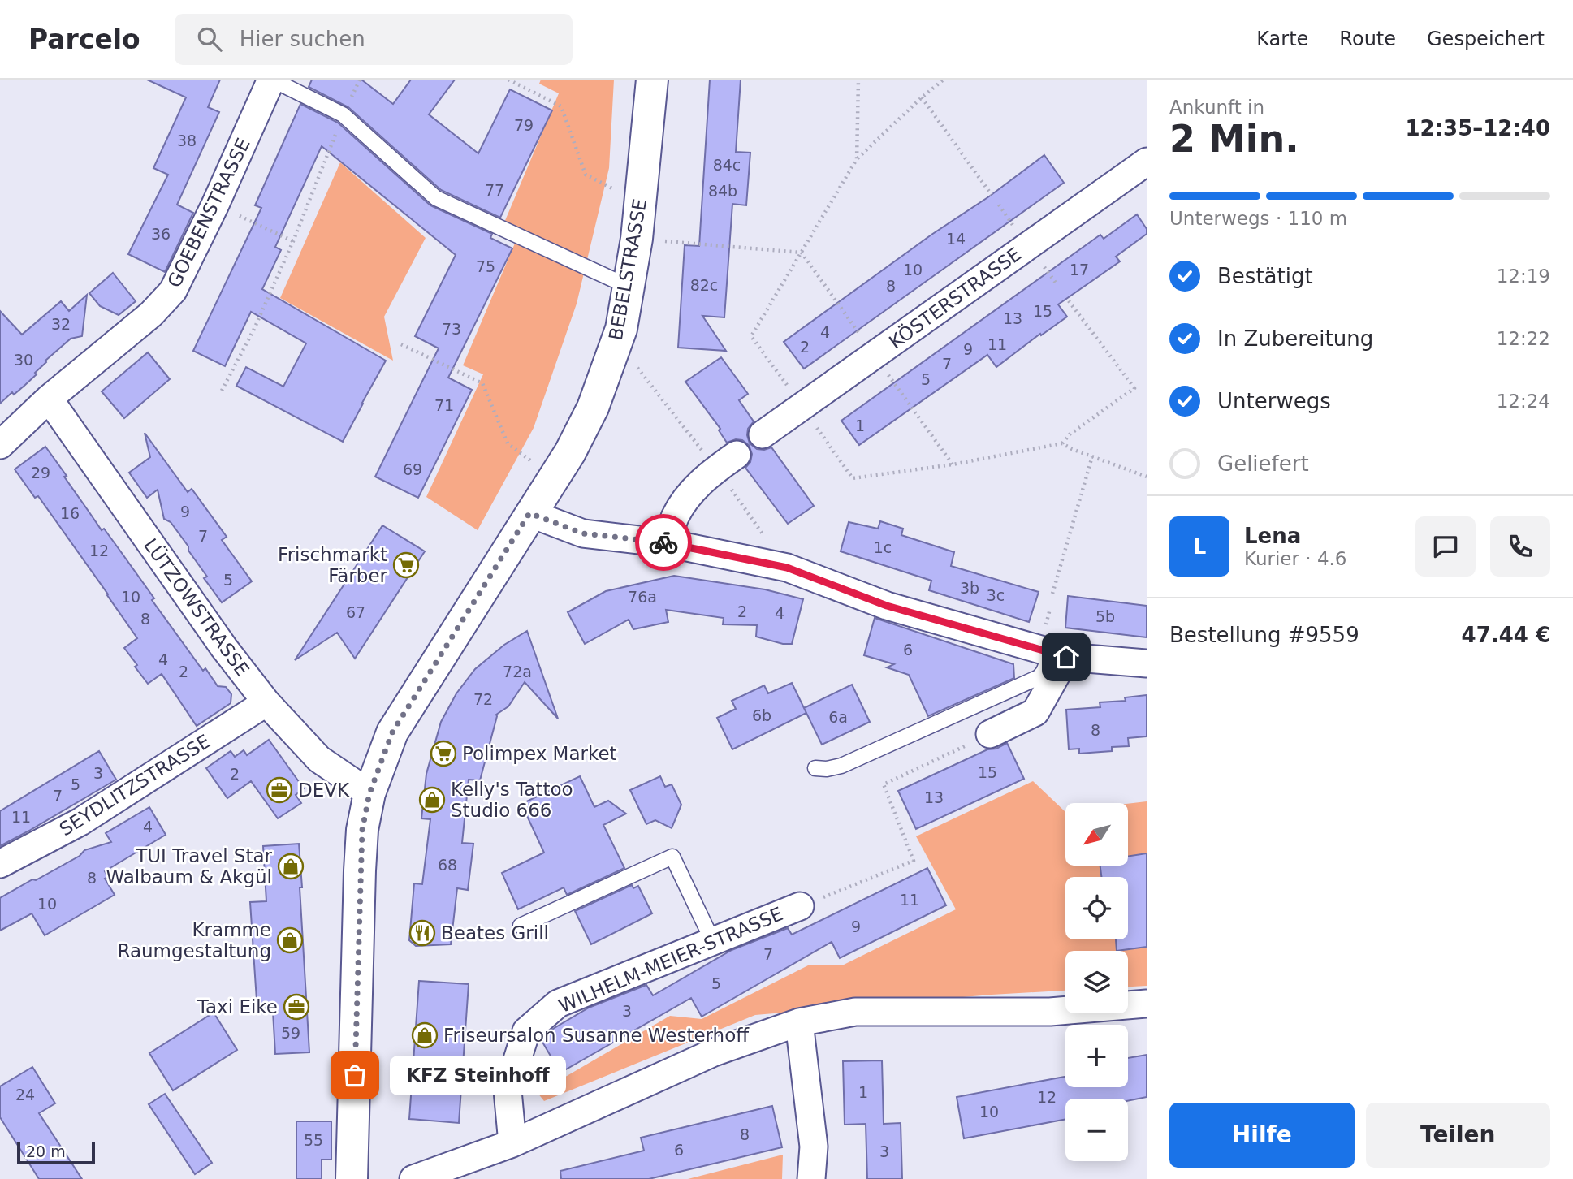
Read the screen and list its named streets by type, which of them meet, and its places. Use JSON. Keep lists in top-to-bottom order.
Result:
{
  "streets": {
    "main road": ["BEBELSTRASSE"],
    "street": [
      "GOEBENSTRASSE",
      "KÖSTERSTRASSE",
      "LÜTZOWSTRASSE",
      "SEYDLITZSTRASSE",
      "WILHELM-MEIER-STRASSE"
    ]
  },
  "crossings": [
    ["GOEBENSTRASSE", "LÜTZOWSTRASSE"],
    ["BEBELSTRASSE", "LÜTZOWSTRASSE"],
    ["LÜTZOWSTRASSE", "SEYDLITZSTRASSE"]
  ],
  "places": {
    "supermarket": ["Frischmarkt Färber", "Polimpex Market"],
    "office": ["DEVK", "Taxi Eike"],
    "shop": [
      "Kelly's Tattoo Studio 666",
      "TUI Travel Star Walbaum & Akgül",
      "Kramme Raumgestaltung",
      "Friseursalon Susanne Westerhoff"
    ],
    "restaurant": ["Beates Grill"],
    "other": ["KFZ Steinhoff"]
  },
  "house_numbers": [
    "79",
    "38",
    "84c",
    "77",
    "84b",
    "36",
    "14",
    "75",
    "10",
    "17",
    "82c",
    "8",
    "15",
    "13",
    "32",
    "73",
    "4",
    "11",
    "2",
    "9",
    "30",
    "7",
    "5",
    "71",
    "1",
    "69",
    "29",
    "9",
    "16",
    "7",
    "1c",
    "12",
    "5",
    "3b",
    "3c",
    "10",
    "76a",
    "2",
    "67",
    "4",
    "5b",
    "8",
    "6",
    "4",
    "2",
    "72a",
    "72",
    "6b",
    "6a",
    "8",
    "15",
    "3",
    "2",
    "5",
    "7",
    "13",
    "11",
    "4",
    "68",
    "8",
    "11",
    "10",
    "9",
    "7",
    "5",
    "3",
    "59",
    "1",
    "24",
    "12",
    "10",
    "8",
    "55",
    "6",
    "3"
  ],
  "scale_bar": "20 m",
  "north": "bottom left",
  "page": {
    "header": "Parcelo",
    "search": "Hier suchen",
    "nav": ["Karte", "Route", "Gespeichert"],
    "heading": ["2 Min.", "Ankunft in", "12:35–12:40"],
    "panel": [
      "Lena",
      "Kurier · 4.6",
      "Bestellung #9559",
      "47.44 €"
    ],
    "bar": "Unterwegs · 110 m",
    "list": [
      ["Bestätigt", "12:19"],
      ["In Zubereitung", "12:22"],
      ["Unterwegs", "12:24"],
      "Geliefert"
    ],
    "round": "L",
    "map_buttons": ["+", "−"],
    "bubble": "KFZ Steinhoff",
    "buttons": ["Hilfe", "Teilen"],
    "scale": "20 m"
  }
}
